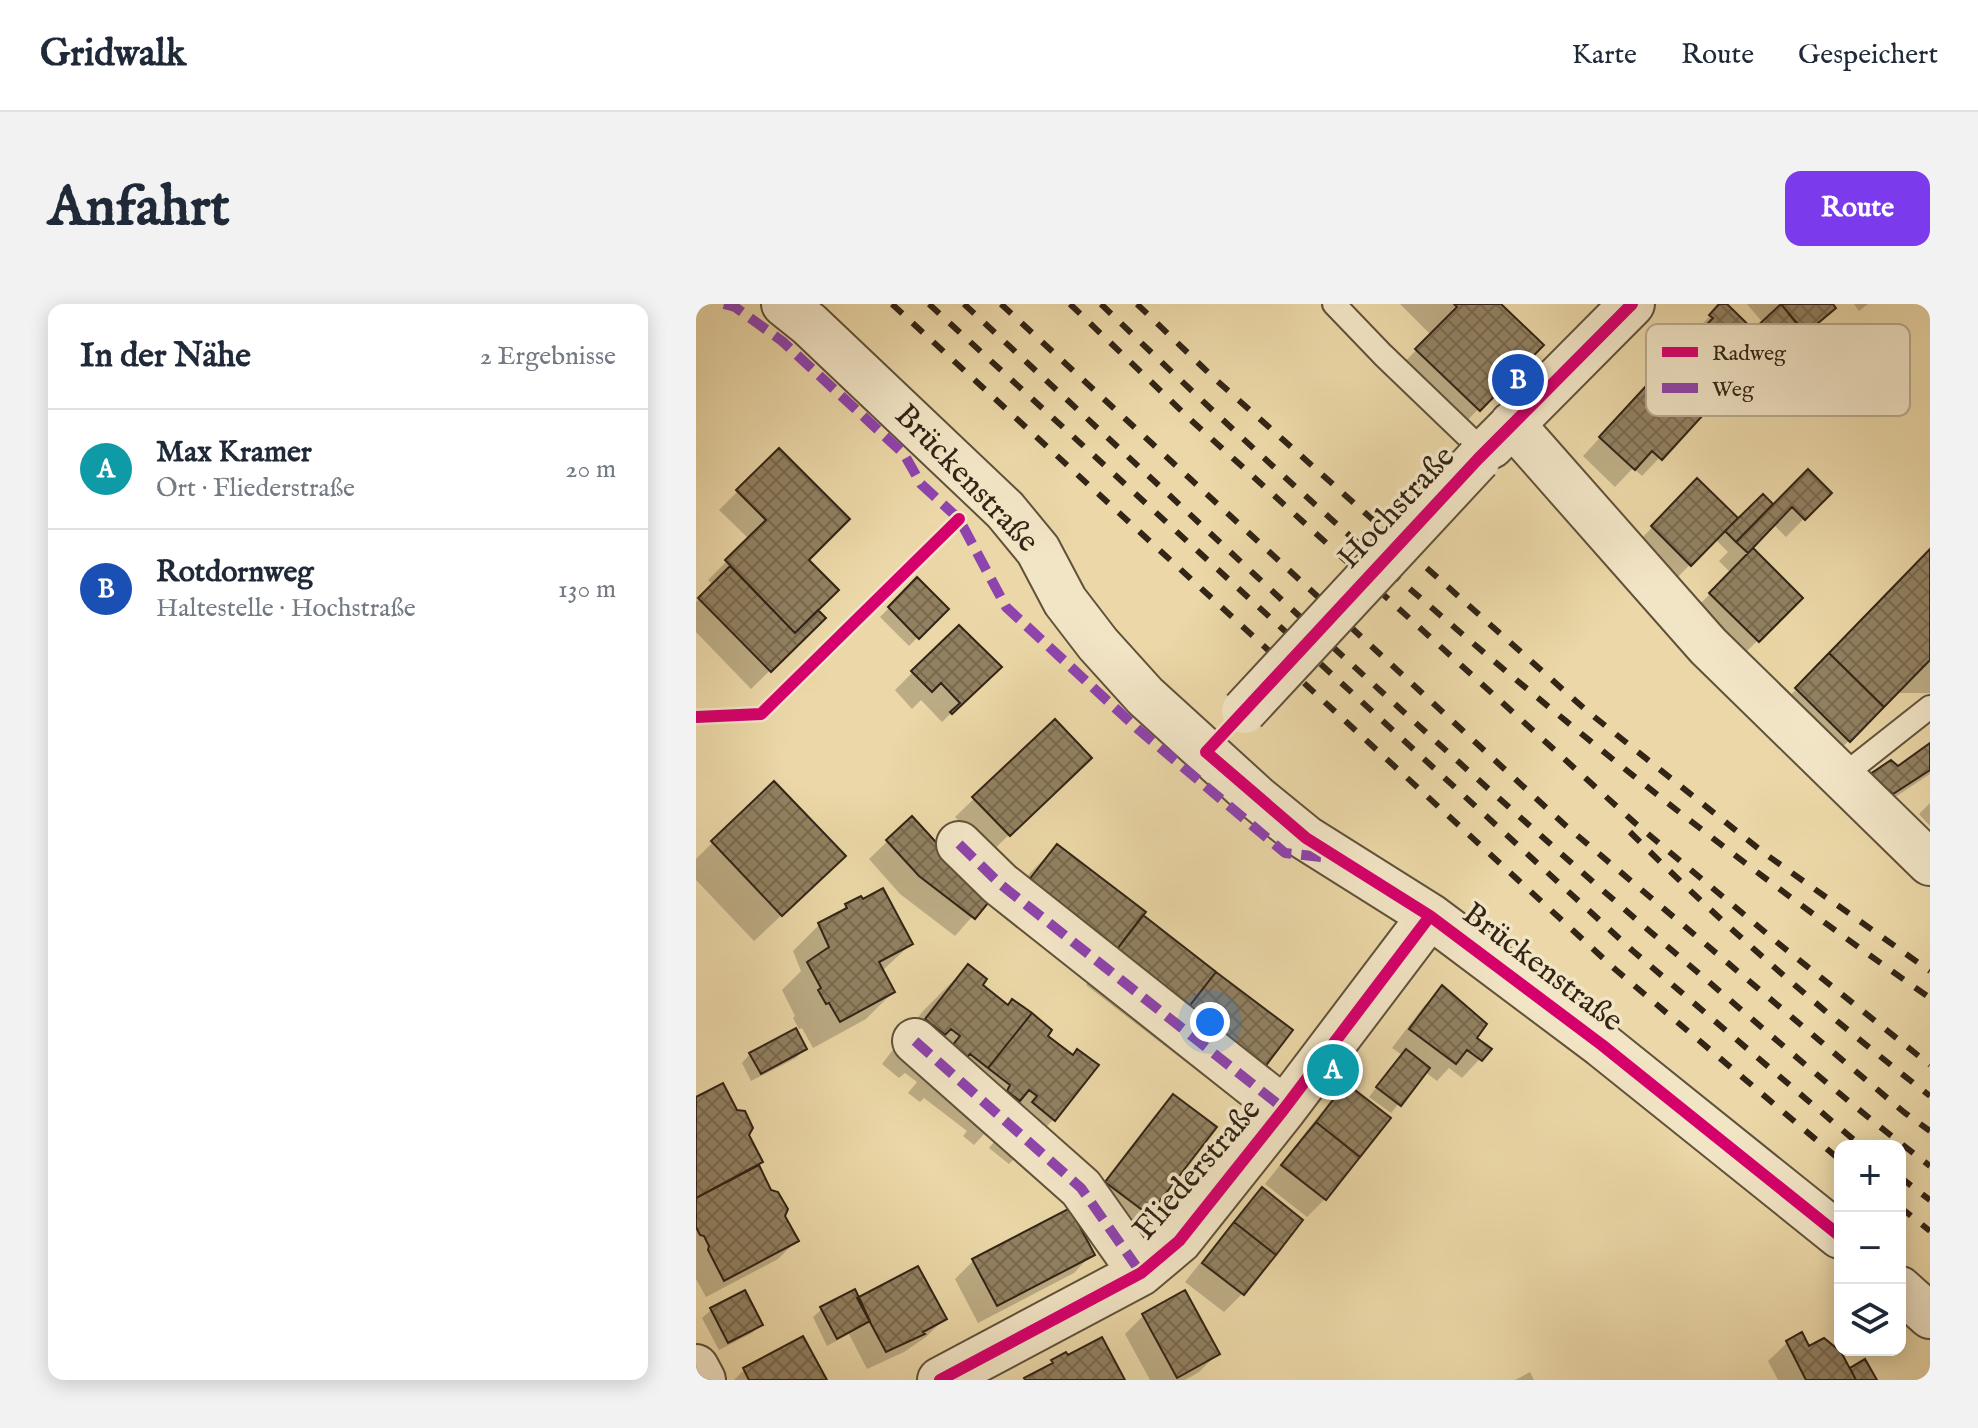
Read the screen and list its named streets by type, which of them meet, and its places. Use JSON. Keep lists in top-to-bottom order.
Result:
{
  "streets": {
    "street": ["Brückenstraße", "Hochstraße", "Fliederstraße"]
  },
  "crossings": [
    ["Brückenstraße", "Hochstraße"],
    ["Brückenstraße", "Fliederstraße"]
  ],
  "legend": ["Radweg", "Weg"],
  "page": {
    "header": "Gridwalk",
    "nav": ["Karte", "Route", "Gespeichert"],
    "buttons": "Route",
    "title": "Anfahrt",
    "heading": ["In der Nähe", "2 Ergebnisse"],
    "pins": ["B", "A"],
    "list": [
      {
        "mark": "A",
        "name": "Max Kramer",
        "note": "Ort · Fliederstraße",
        "value": "20 m"
      },
      {
        "mark": "B",
        "name": "Rotdornweg",
        "note": "Haltestelle · Hochstraße",
        "value": "130 m"
      }
    ],
    "map_buttons": ["+", "−"]
  }
}
